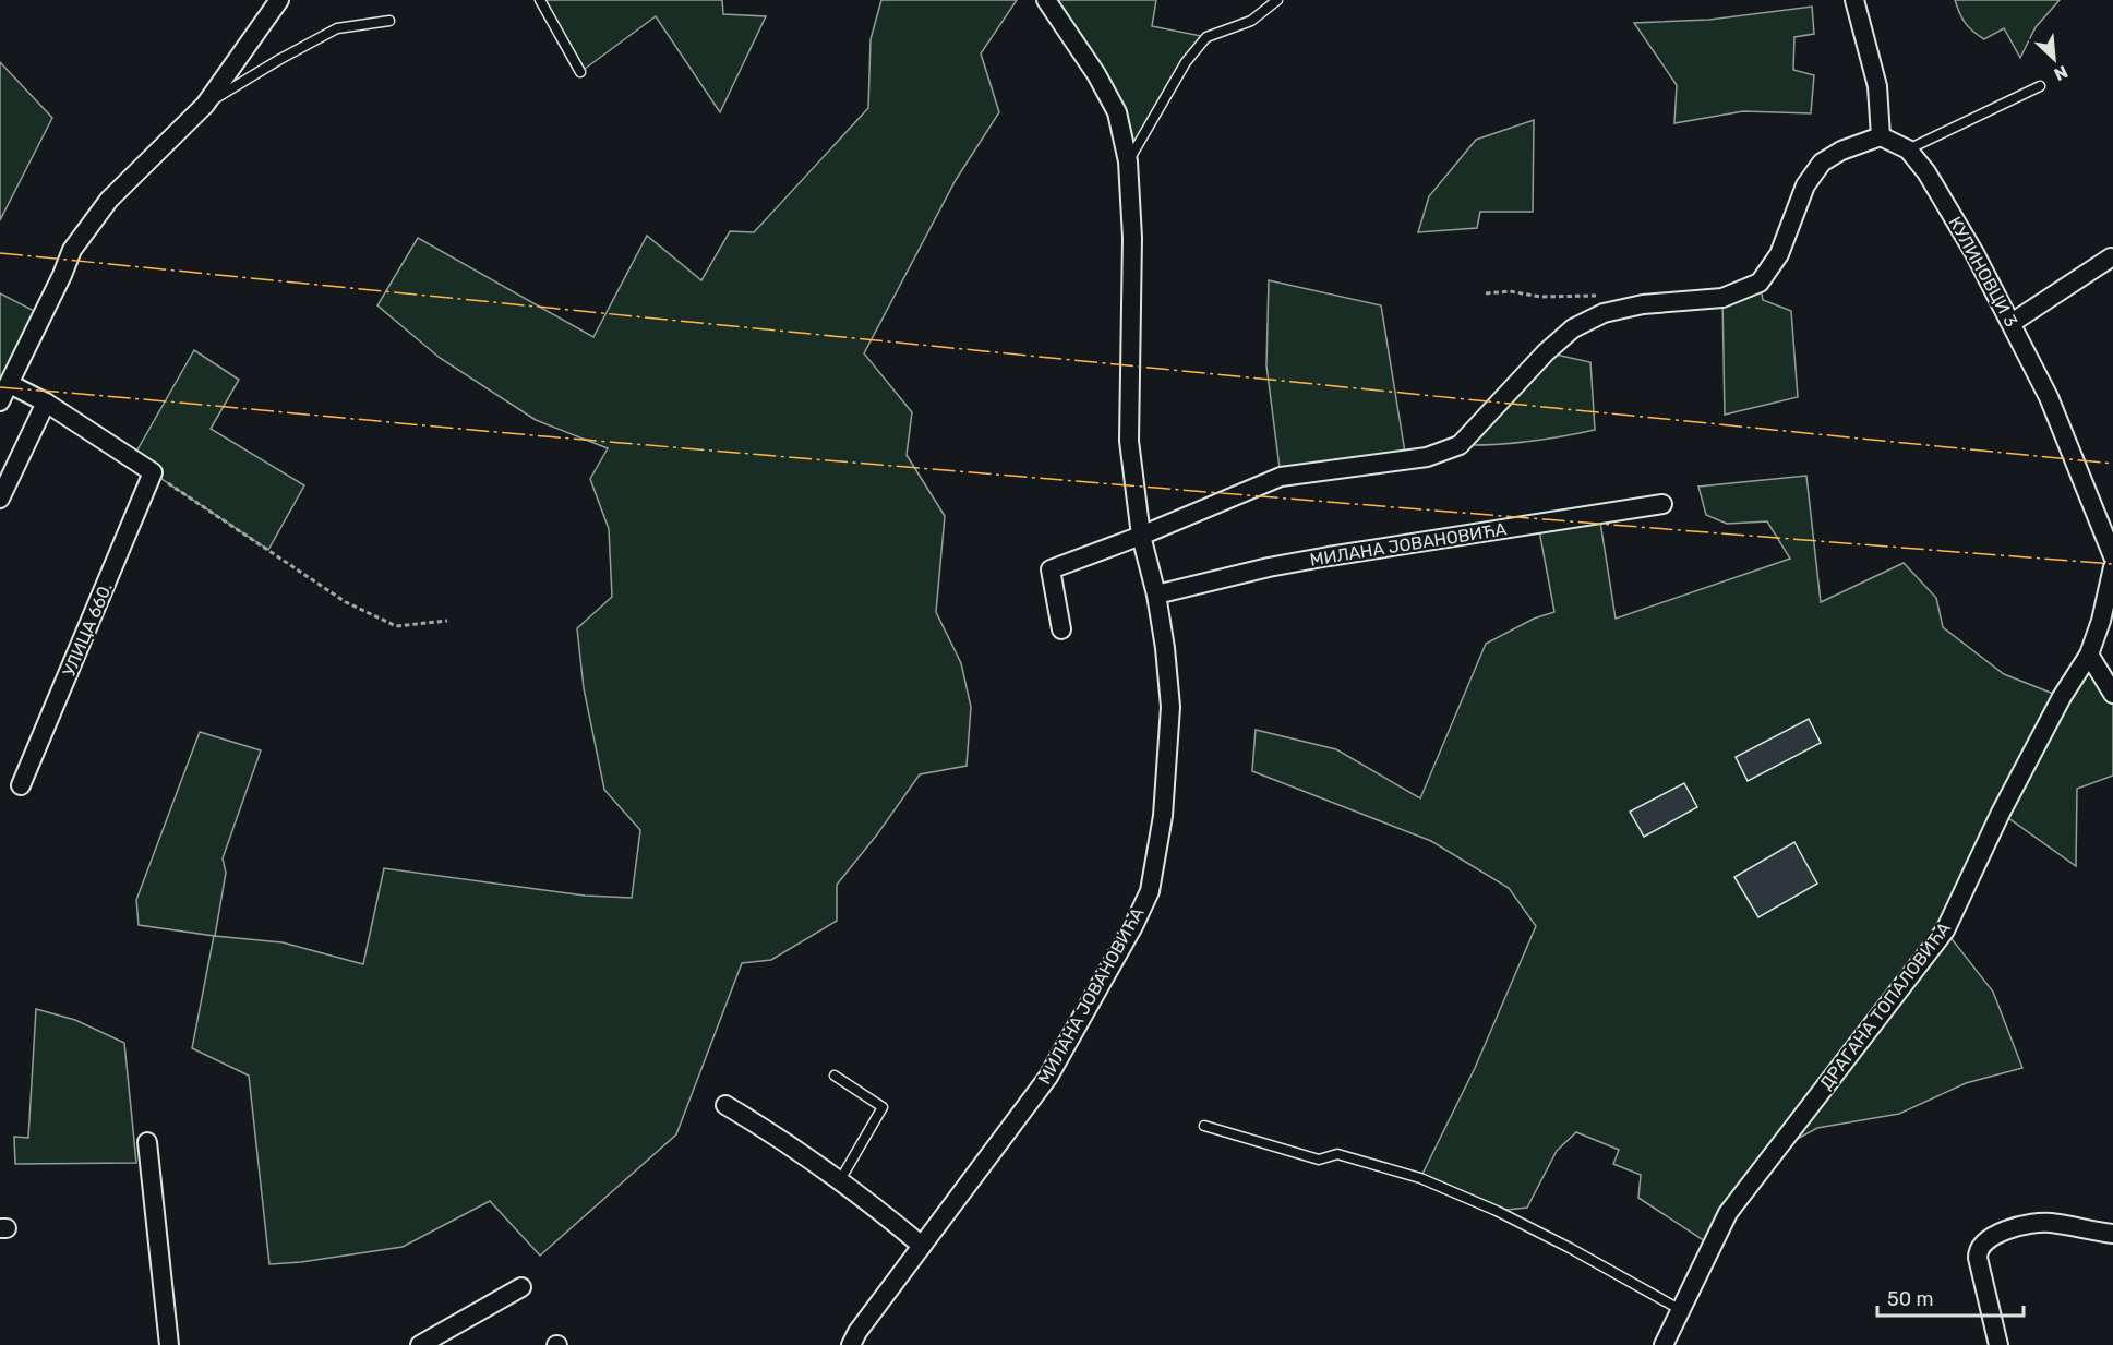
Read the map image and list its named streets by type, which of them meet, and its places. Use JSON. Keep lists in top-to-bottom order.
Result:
{
  "streets": {
    "street": [
      "КУЛИНОВЦИ 3",
      "МИЛАНА ЈОВАНОВИЋА",
      "УЛИЦА 660.",
      "ДРАГАНА ТОПАЛОВИЋА"
    ]
  },
  "scale_bar": "50 m",
  "north": "bottom right"
}
